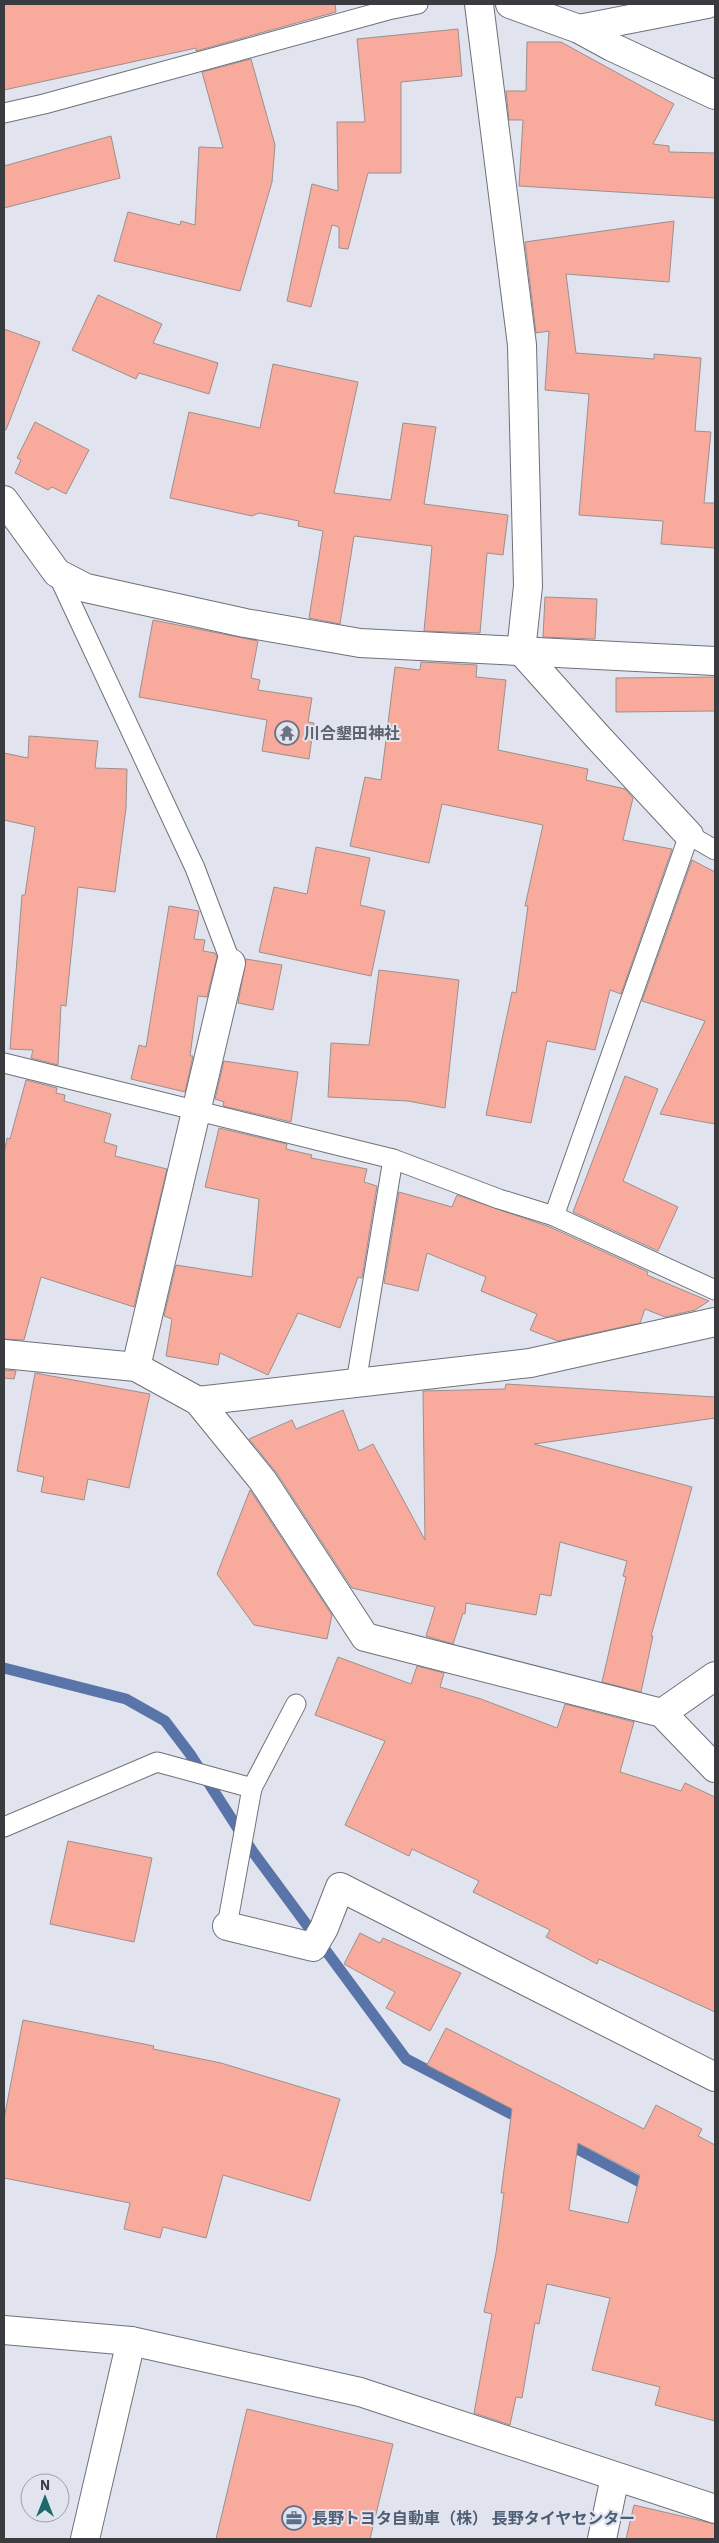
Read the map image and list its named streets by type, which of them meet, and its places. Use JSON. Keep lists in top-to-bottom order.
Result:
{
  "places": {
    "temple": ["川合墾田神社"],
    "office": ["長野トヨタ自動車（株） 長野タイヤセンター"]
  },
  "north": "top"
}
